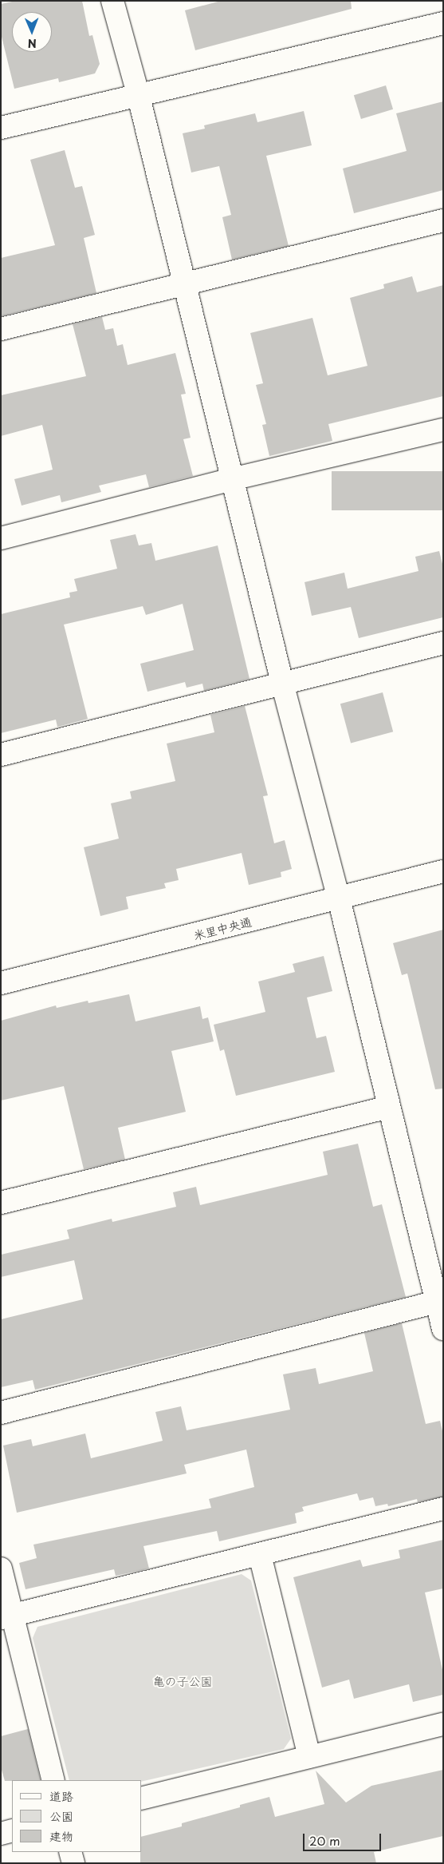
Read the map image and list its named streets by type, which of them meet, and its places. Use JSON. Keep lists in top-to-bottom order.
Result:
{
  "streets": {
    "street": ["米里中央通"]
  },
  "parks": ["亀の子公園"],
  "legend": ["道路", "公園", "建物"],
  "scale_bar": "20 m",
  "north": "bottom"
}
